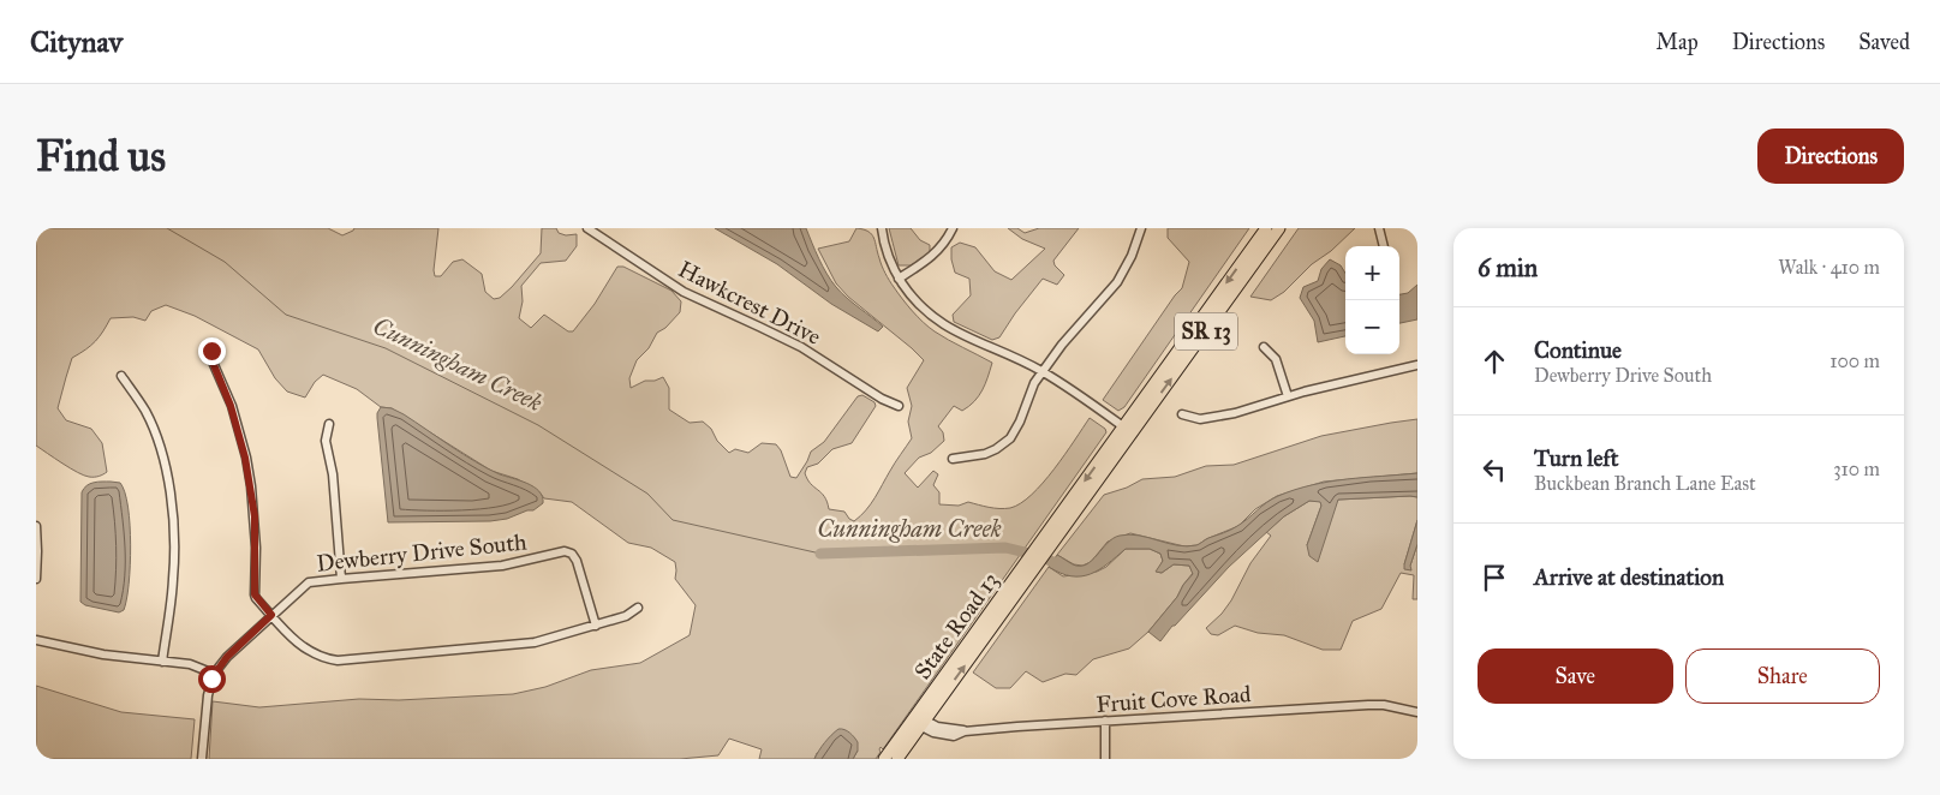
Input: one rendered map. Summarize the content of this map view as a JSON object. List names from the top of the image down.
{
  "streets": {
    "main road": ["SR 13", "State Road 13"],
    "street": ["Hawkcrest Drive", "Dewberry Drive South", "Fruit Cove Road"]
  },
  "crossings": [
    ["SR 13", "State Road 13"],
    ["State Road 13", "Fruit Cove Road"]
  ],
  "water": ["Cunningham Creek"],
  "page": {
    "header": "Citynav",
    "nav": ["Map", "Directions", "Saved"],
    "buttons": [
      "Directions",
      ["Save", "Share"]
    ],
    "title": "Find us",
    "heading": ["6 min", "Walk · 410 m"],
    "map_buttons": ["+", "−"],
    "list": [
      ["Continue", "Dewberry Drive South", "100 m"],
      ["Turn left", "Buckbean Branch Lane East", "310 m"],
      "Arrive at destination"
    ]
  }
}
